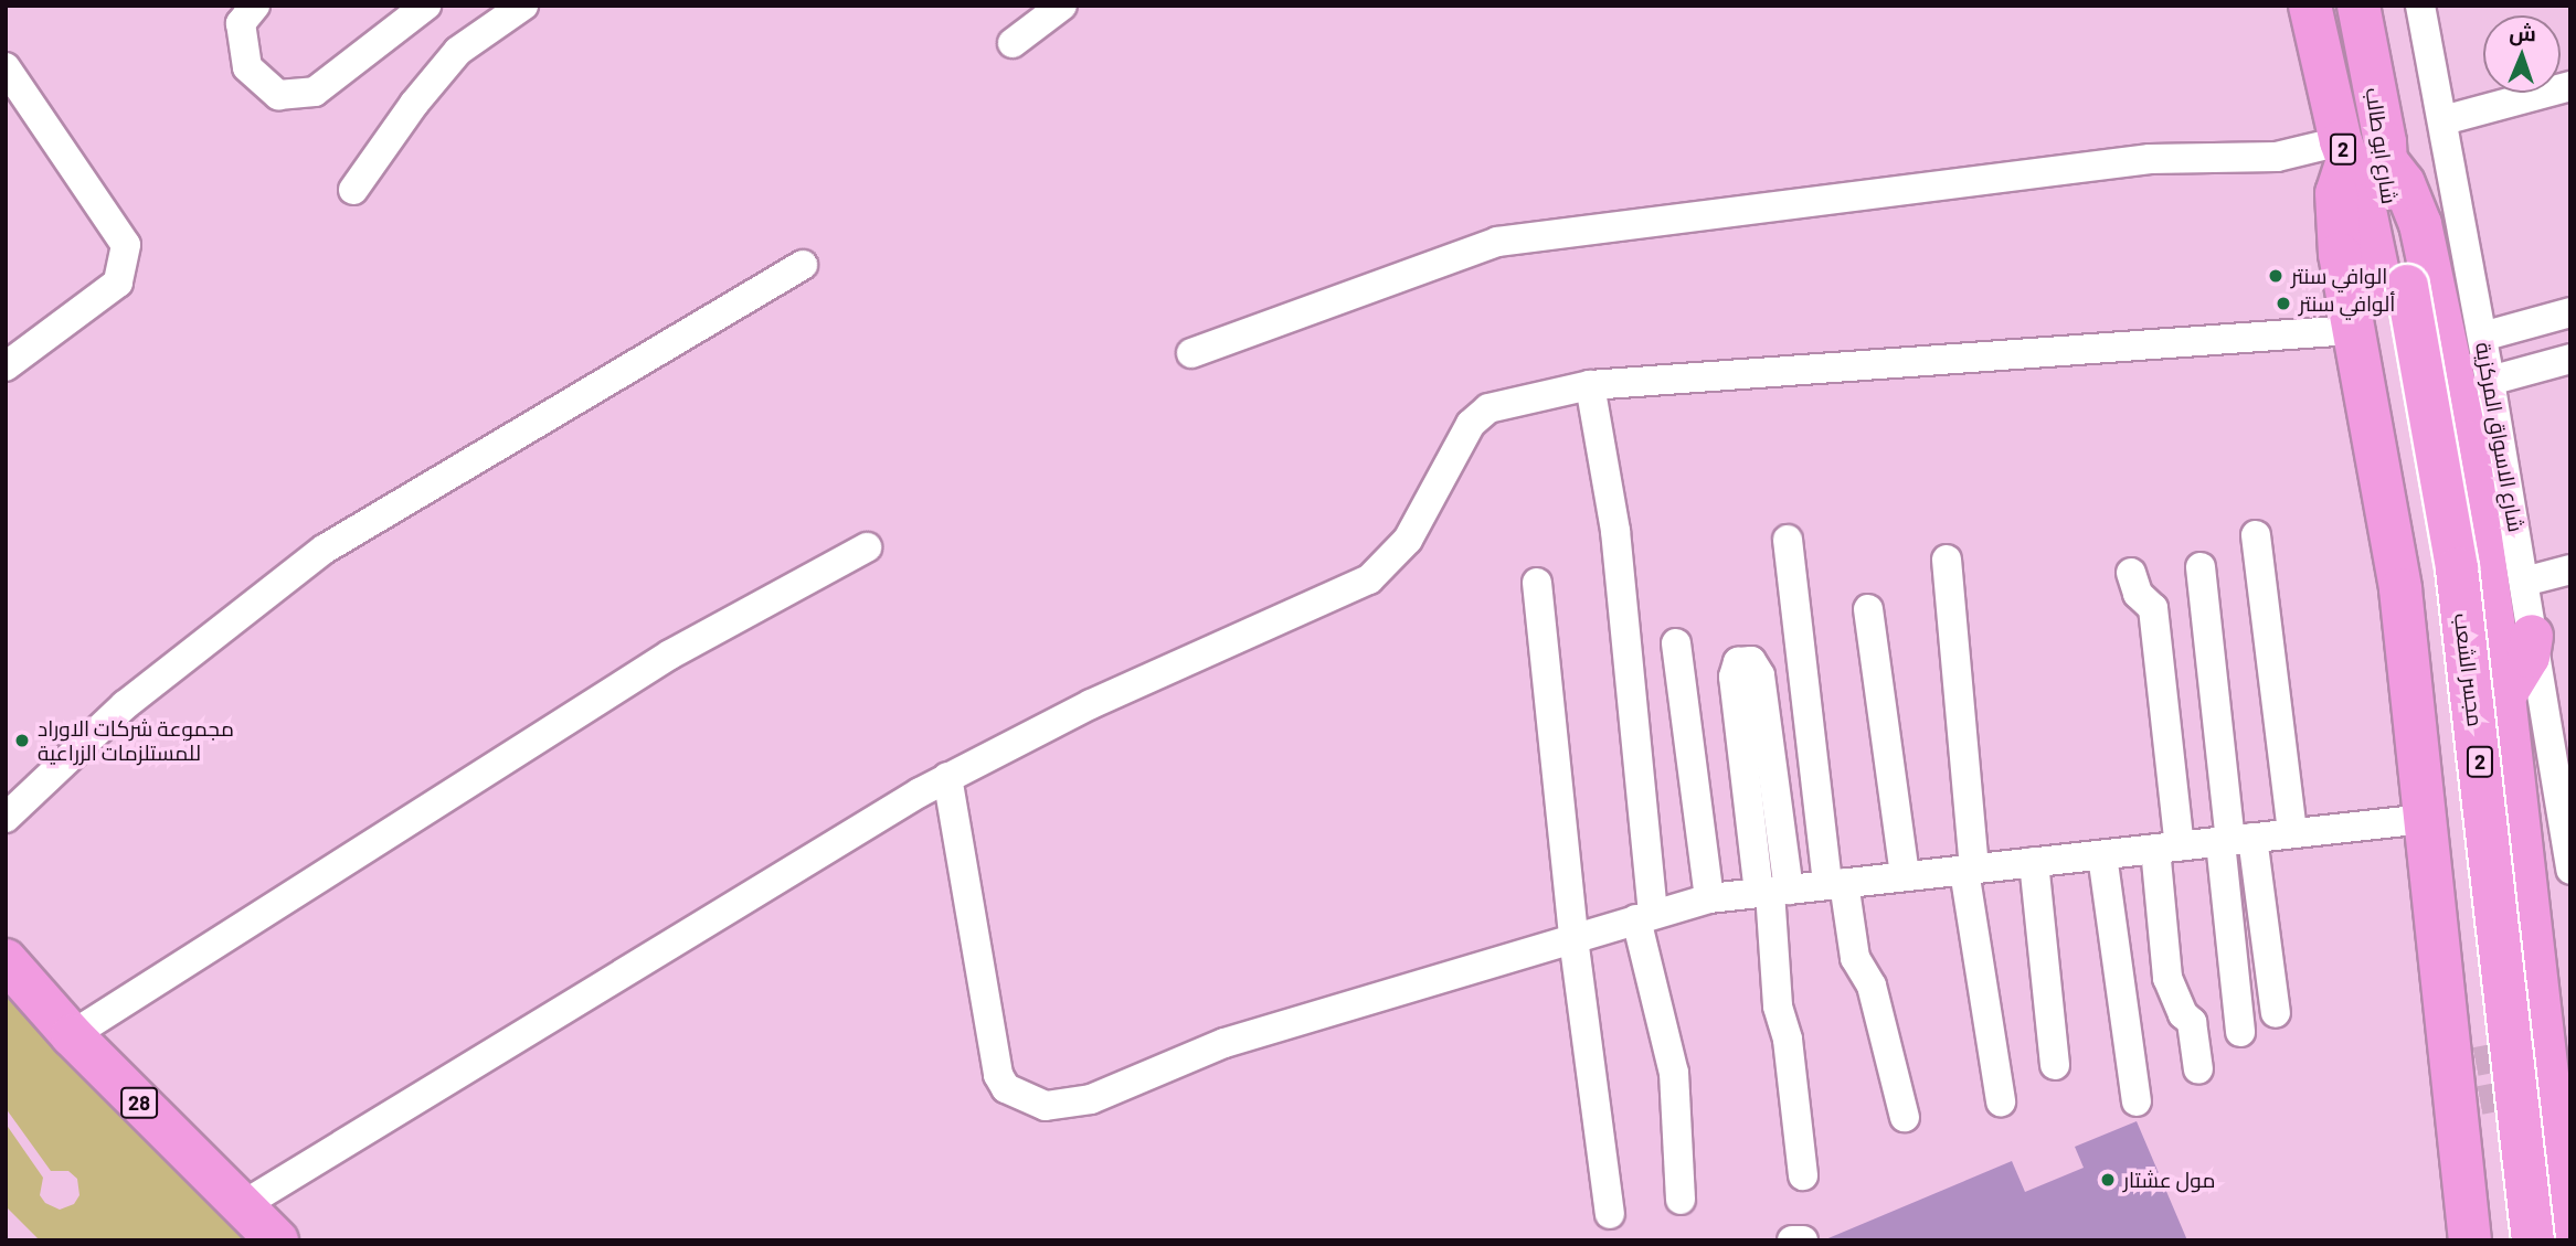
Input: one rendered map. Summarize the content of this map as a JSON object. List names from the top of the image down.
{
  "streets": {
    "highway": [
      "شارع ابو طالب",
      "2",
      "مجسر الشعب",
      "28"
    ],
    "street": ["شارع الاسواق المركزية"]
  },
  "crossings": [
    ["شارع ابو طالب", "مجسر الشعب"]
  ],
  "places": [
    "الوافي سنتر",
    "ألوافي سنتر",
    "مجموعة شركات الاوراد للمستلزمات الزراعية",
    "مول عشتار"
  ],
  "north": "top"
}
